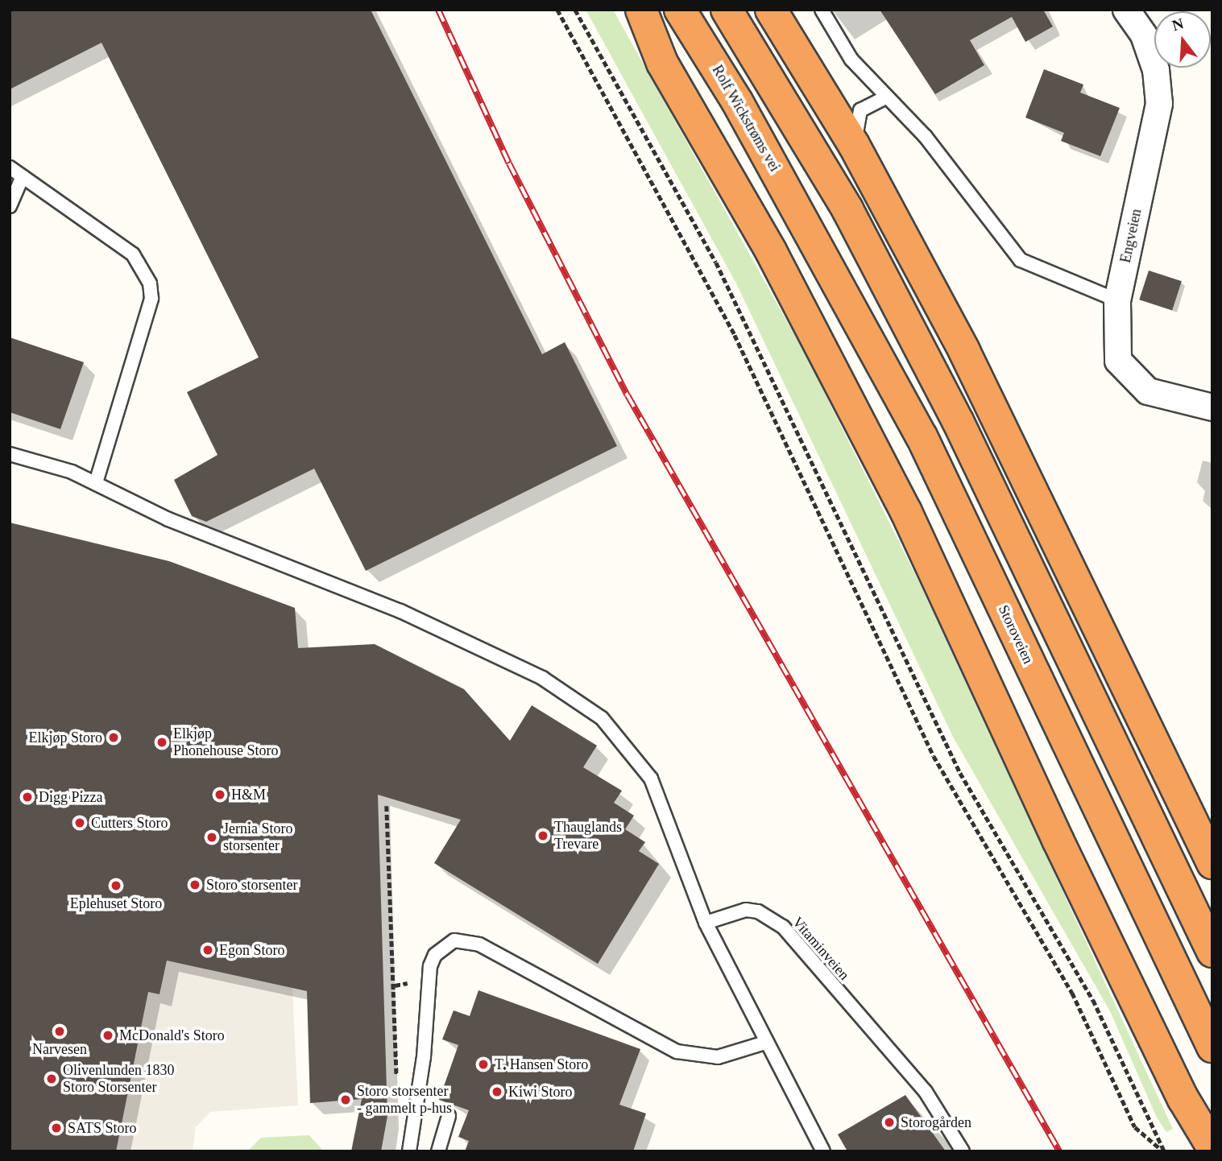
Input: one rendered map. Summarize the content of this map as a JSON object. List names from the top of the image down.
{
  "streets": {
    "highway": ["Rolf Wickstrøms vei", "Storoveien"],
    "street": ["Engveien"],
    "lane": ["Vitaminveien"]
  },
  "crossings": [
    ["Rolf Wickstrøms vei", "Storoveien"]
  ],
  "places": [
    "Elkjøp Storo",
    "Elkjøp Phonehouse Storo",
    "H&M",
    "Digg Pizza",
    "Cutters Storo",
    "Thauglands Trevare",
    "Jernia Storo storsenter",
    "Storo storsenter",
    "Eplehuset Storo",
    "Egon Storo",
    "Narvesen",
    "McDonald's Storo",
    "T. Hansen Storo",
    "Olivenlunden 1830 Storo Storsenter",
    "Kiwi Storo",
    "Storo storsenter - gammelt p-hus",
    "Storogården",
    "SATS Storo"
  ],
  "north": "top"
}
